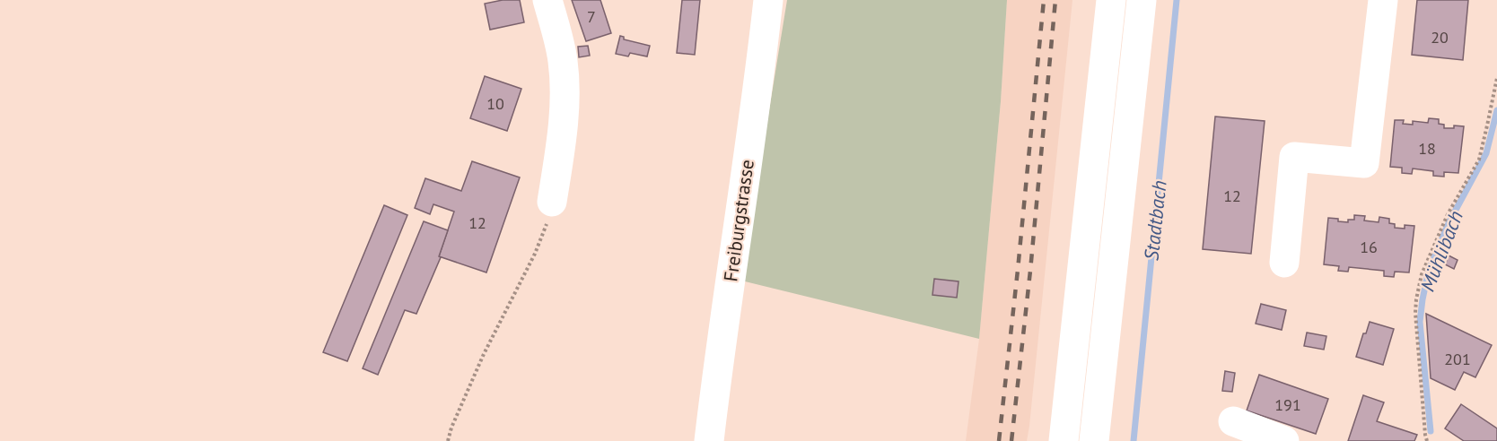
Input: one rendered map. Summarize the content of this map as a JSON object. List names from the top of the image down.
{
  "streets": {
    "main road": ["Freiburgstrasse"]
  },
  "water": ["Stadtbach", "Mühlibach"],
  "house_numbers": [
    "7",
    "20",
    "10",
    "18",
    "12",
    "12",
    "16",
    "201",
    "191"
  ]
}
